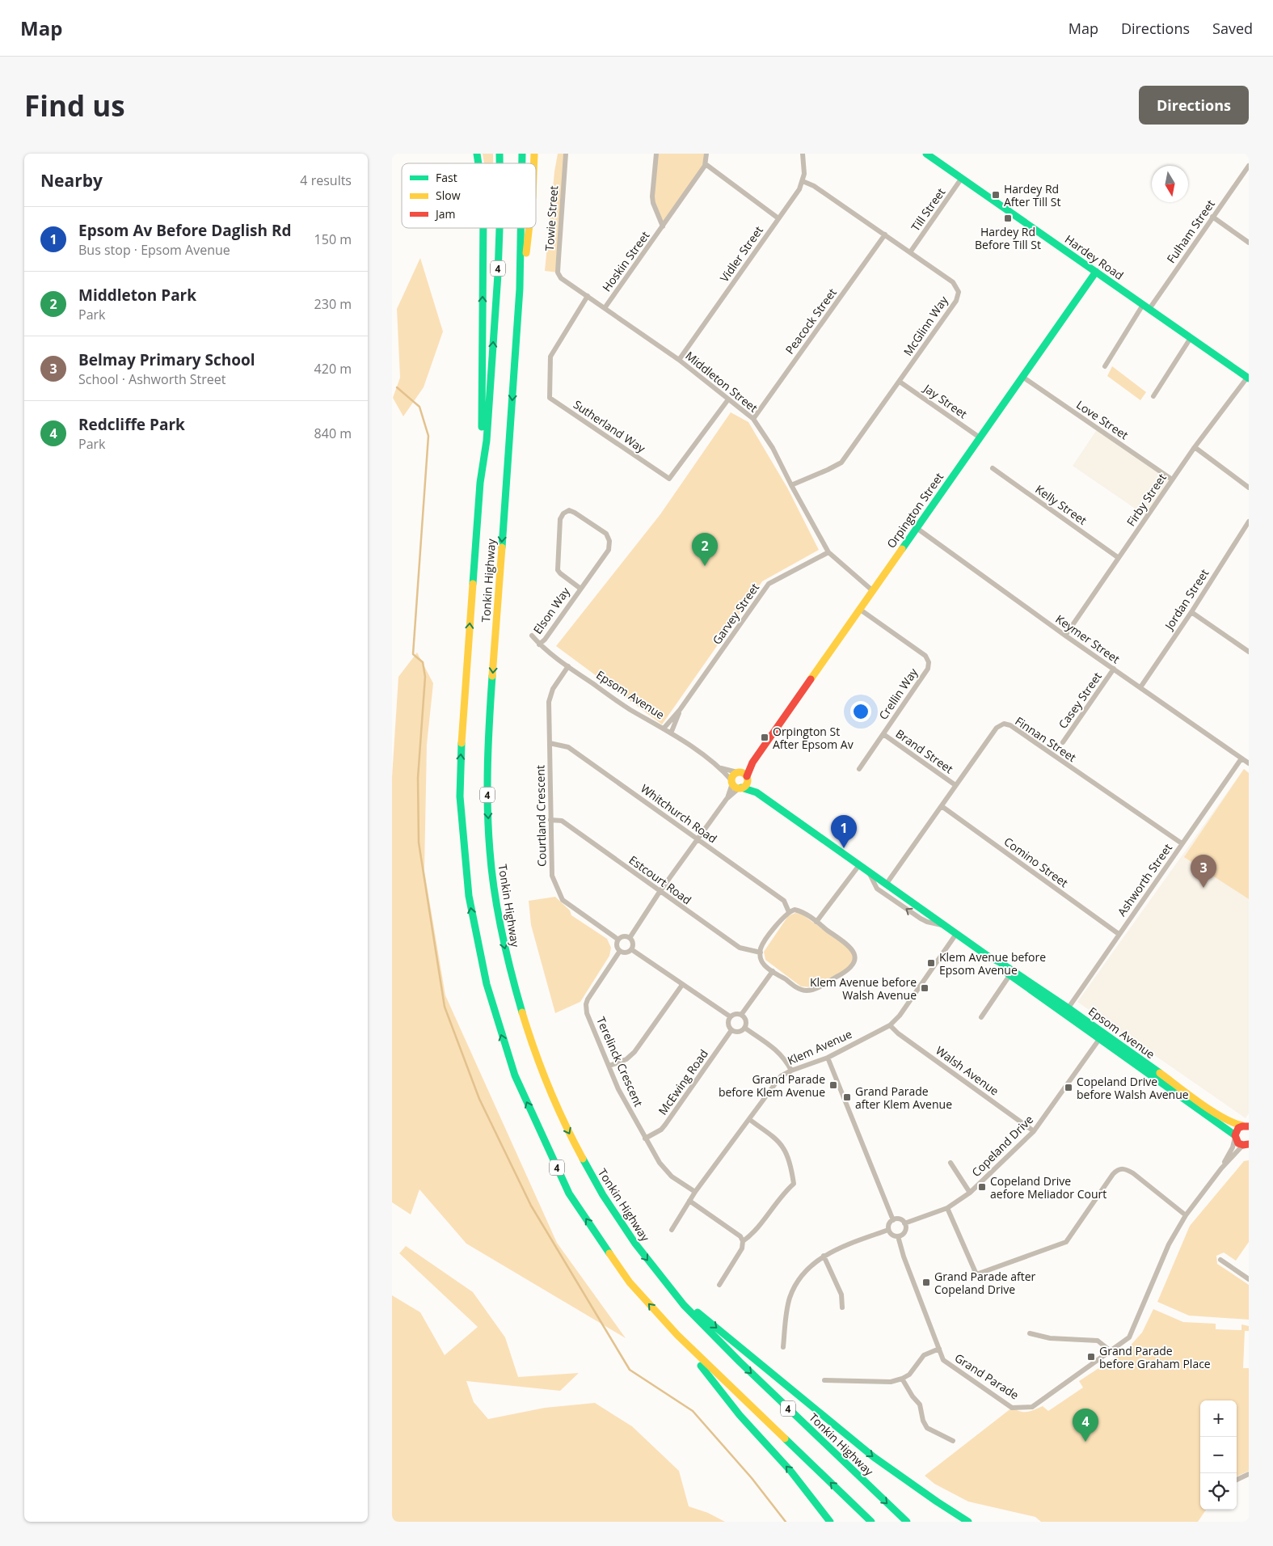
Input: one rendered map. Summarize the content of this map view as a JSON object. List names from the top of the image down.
{
  "streets": {
    "main road": [
      "Hardey Road",
      "4",
      "Orpington Street",
      "Tonkin Highway",
      "Epsom Avenue"
    ],
    "street": [
      "Till Street",
      "Towie Street",
      "Fulham Street",
      "Vidler Street",
      "Hoskin Street",
      "Peacock Street",
      "McGlinn Way",
      "Middleton Street",
      "Jay Street",
      "Love Street",
      "Sutherland Way",
      "Firby Street",
      "Kelly Street",
      "Jordan Street",
      "Elson Way",
      "Garvey Street",
      "Keymer Street",
      "Crellin Way",
      "Casey Street",
      "Finnan Street",
      "Brand Street",
      "Whitchurch Road",
      "Courtland Crescent",
      "Comino Street",
      "Estcourt Road",
      "Ashworth Street",
      "Klem Avenue",
      "Terelinck Crescent",
      "Walsh Avenue",
      "McEwing Road",
      "Copeland Drive",
      "Grand Parade"
    ]
  },
  "crossings": [
    ["Till Street", "Hardey Road"],
    ["Till Street", "McGlinn Way"],
    ["Towie Street", "Middleton Street"],
    ["Fulham Street", "Hardey Road"],
    ["Vidler Street", "McGlinn Way"],
    ["Vidler Street", "Middleton Street"],
    ["Hardey Road", "Firby Street"],
    ["Hardey Road", "Orpington Street"],
    ["Hoskin Street", "Middleton Street"],
    ["Peacock Street", "McGlinn Way"],
    ["Peacock Street", "Middleton Street"],
    ["McGlinn Way", "Middleton Street"],
    ["McGlinn Way", "Jay Street"],
    ["Middleton Street", "Sutherland Way"],
    ["Middleton Street", "Orpington Street"],
    ["Middleton Street", "Garvey Street"],
    ["Jay Street", "Orpington Street"],
    ["Love Street", "Firby Street"],
    ["Love Street", "Orpington Street"],
    ["Firby Street", "Kelly Street"],
    ["Firby Street", "Keymer Street"],
    ["Orpington Street", "Keymer Street"],
    ["Orpington Street", "Crellin Way"],
    ["Orpington Street", "Epsom Avenue"],
    ["Jordan Street", "Keymer Street"],
    ["Elson Way", "Epsom Avenue"],
    ["Garvey Street", "Epsom Avenue"],
    ["Keymer Street", "Casey Street"],
    ["Keymer Street", "Ashworth Street"],
    ["Crellin Way", "Brand Street"],
    ["Epsom Avenue", "Finnan Street"],
    ["Epsom Avenue", "Courtland Crescent"],
    ["Epsom Avenue", "Ashworth Street"],
    ["Epsom Avenue", "Klem Avenue"],
    ["Epsom Avenue", "Copeland Drive"],
    ["Epsom Avenue", "Grand Parade"],
    ["Finnan Street", "Brand Street"],
    ["Finnan Street", "Comino Street"],
    ["Finnan Street", "Ashworth Street"],
    ["Whitchurch Road", "Courtland Crescent"],
    ["Whitchurch Road", "Estcourt Road"],
    ["Courtland Crescent", "Estcourt Road"],
    ["Courtland Crescent", "Terelinck Crescent"],
    ["Comino Street", "Ashworth Street"],
    ["Klem Avenue", "Terelinck Crescent"],
    ["Klem Avenue", "Walsh Avenue"],
    ["Terelinck Crescent", "McEwing Road"],
    ["Walsh Avenue", "Copeland Drive"],
    ["Copeland Drive", "Grand Parade"]
  ],
  "places": {
    "transit": [
      "Hardey Rd After Till St",
      "Hardey Rd Before Till St",
      "Orpington St After Epsom Av",
      "Klem Avenue before Epsom Avenue",
      "Klem Avenue before Walsh Avenue",
      "Grand Parade before Klem Avenue",
      "Copeland Drive before Walsh Avenue",
      "Grand Parade after Klem Avenue",
      "Copeland Drive aefore Meliador Court",
      "Grand Parade after Copeland Drive",
      "Grand Parade before Graham Place"
    ]
  },
  "legend": ["Fast", "Slow", "Jam"],
  "north": "bottom",
  "page": {
    "header": "Map",
    "nav": ["Map", "Directions", "Saved"],
    "buttons": "Directions",
    "title": "Find us",
    "heading": ["Nearby", "4 results"],
    "list": [
      {
        "mark": "1",
        "name": "Epsom Av Before Daglish Rd",
        "note": "Bus stop · Epsom Avenue",
        "value": "150 m"
      },
      {
        "mark": "2",
        "name": "Middleton Park",
        "note": "Park",
        "value": "230 m"
      },
      {
        "mark": "3",
        "name": "Belmay Primary School",
        "note": "School · Ashworth Street",
        "value": "420 m"
      },
      {
        "mark": "4",
        "name": "Redcliffe Park",
        "note": "Park",
        "value": "840 m"
      }
    ],
    "pins": [
      "2",
      "1",
      "3",
      "4"
    ],
    "map_buttons": ["+", "−"]
  }
}
